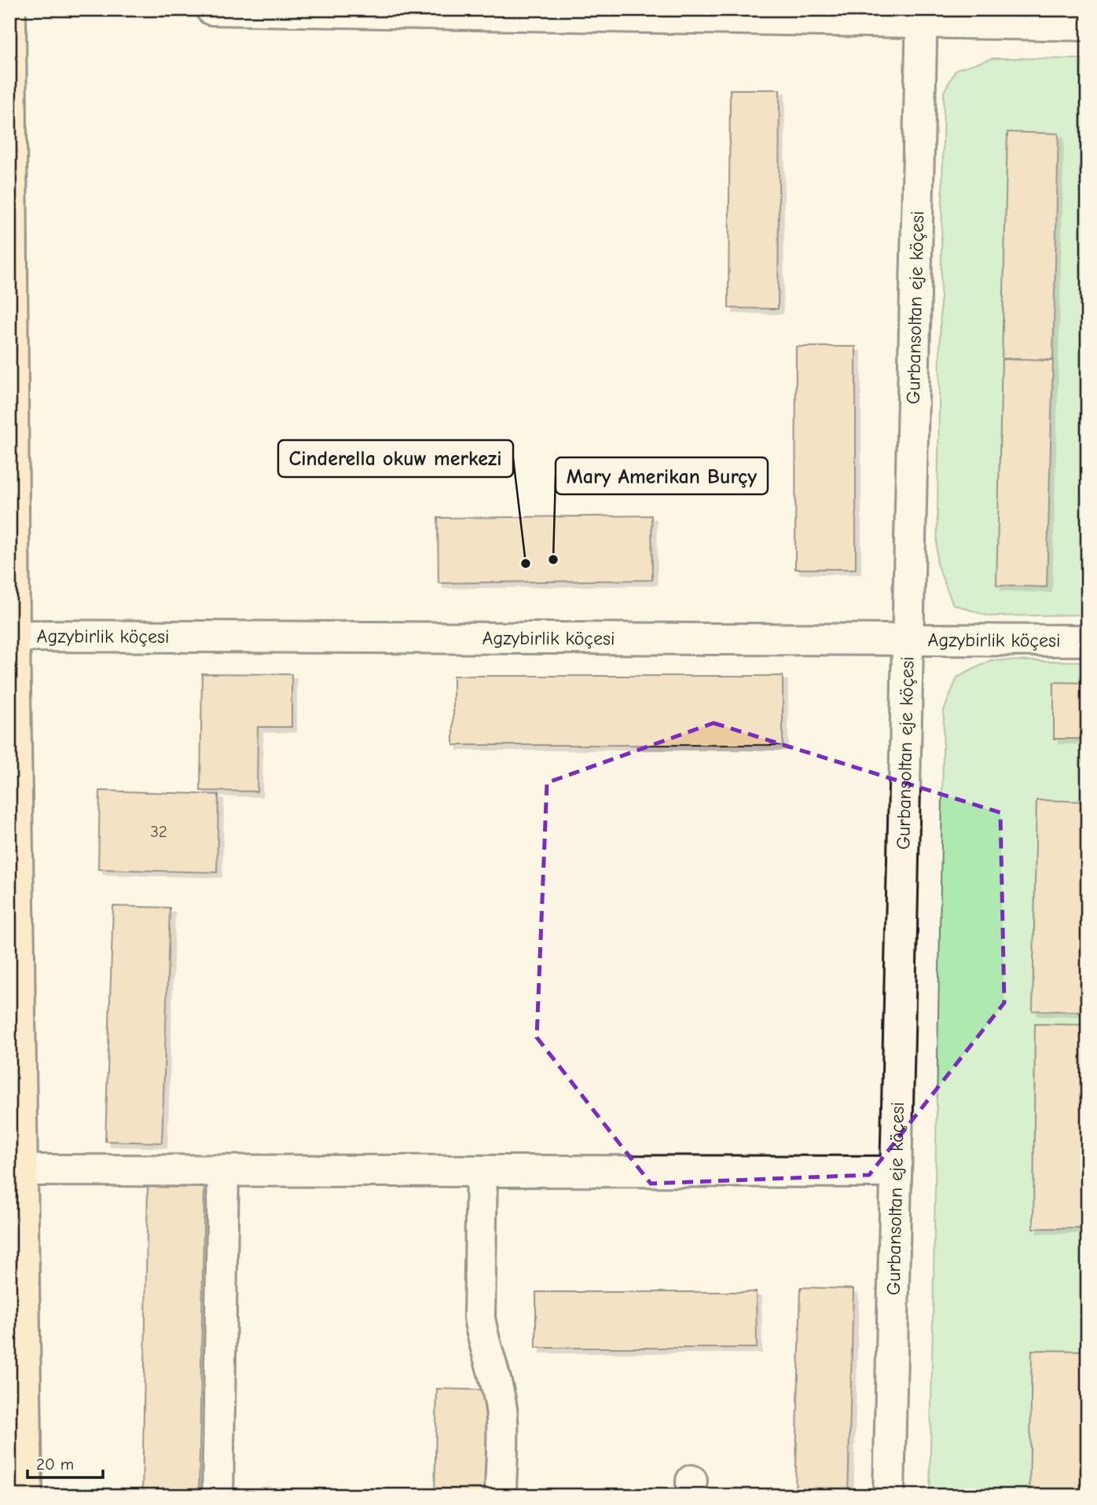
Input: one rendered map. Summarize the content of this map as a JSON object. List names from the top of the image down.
{
  "streets": {
    "street": ["Gurbansoltan eje köçesi", "Agzybirlik köçesi"]
  },
  "crossings": [
    ["Gurbansoltan eje köçesi", "Agzybirlik köçesi"]
  ],
  "places": ["Mary Amerikan Burçy", "Cinderella okuw merkezi"],
  "house_numbers": ["32"],
  "scale_bar": "20 m"
}
